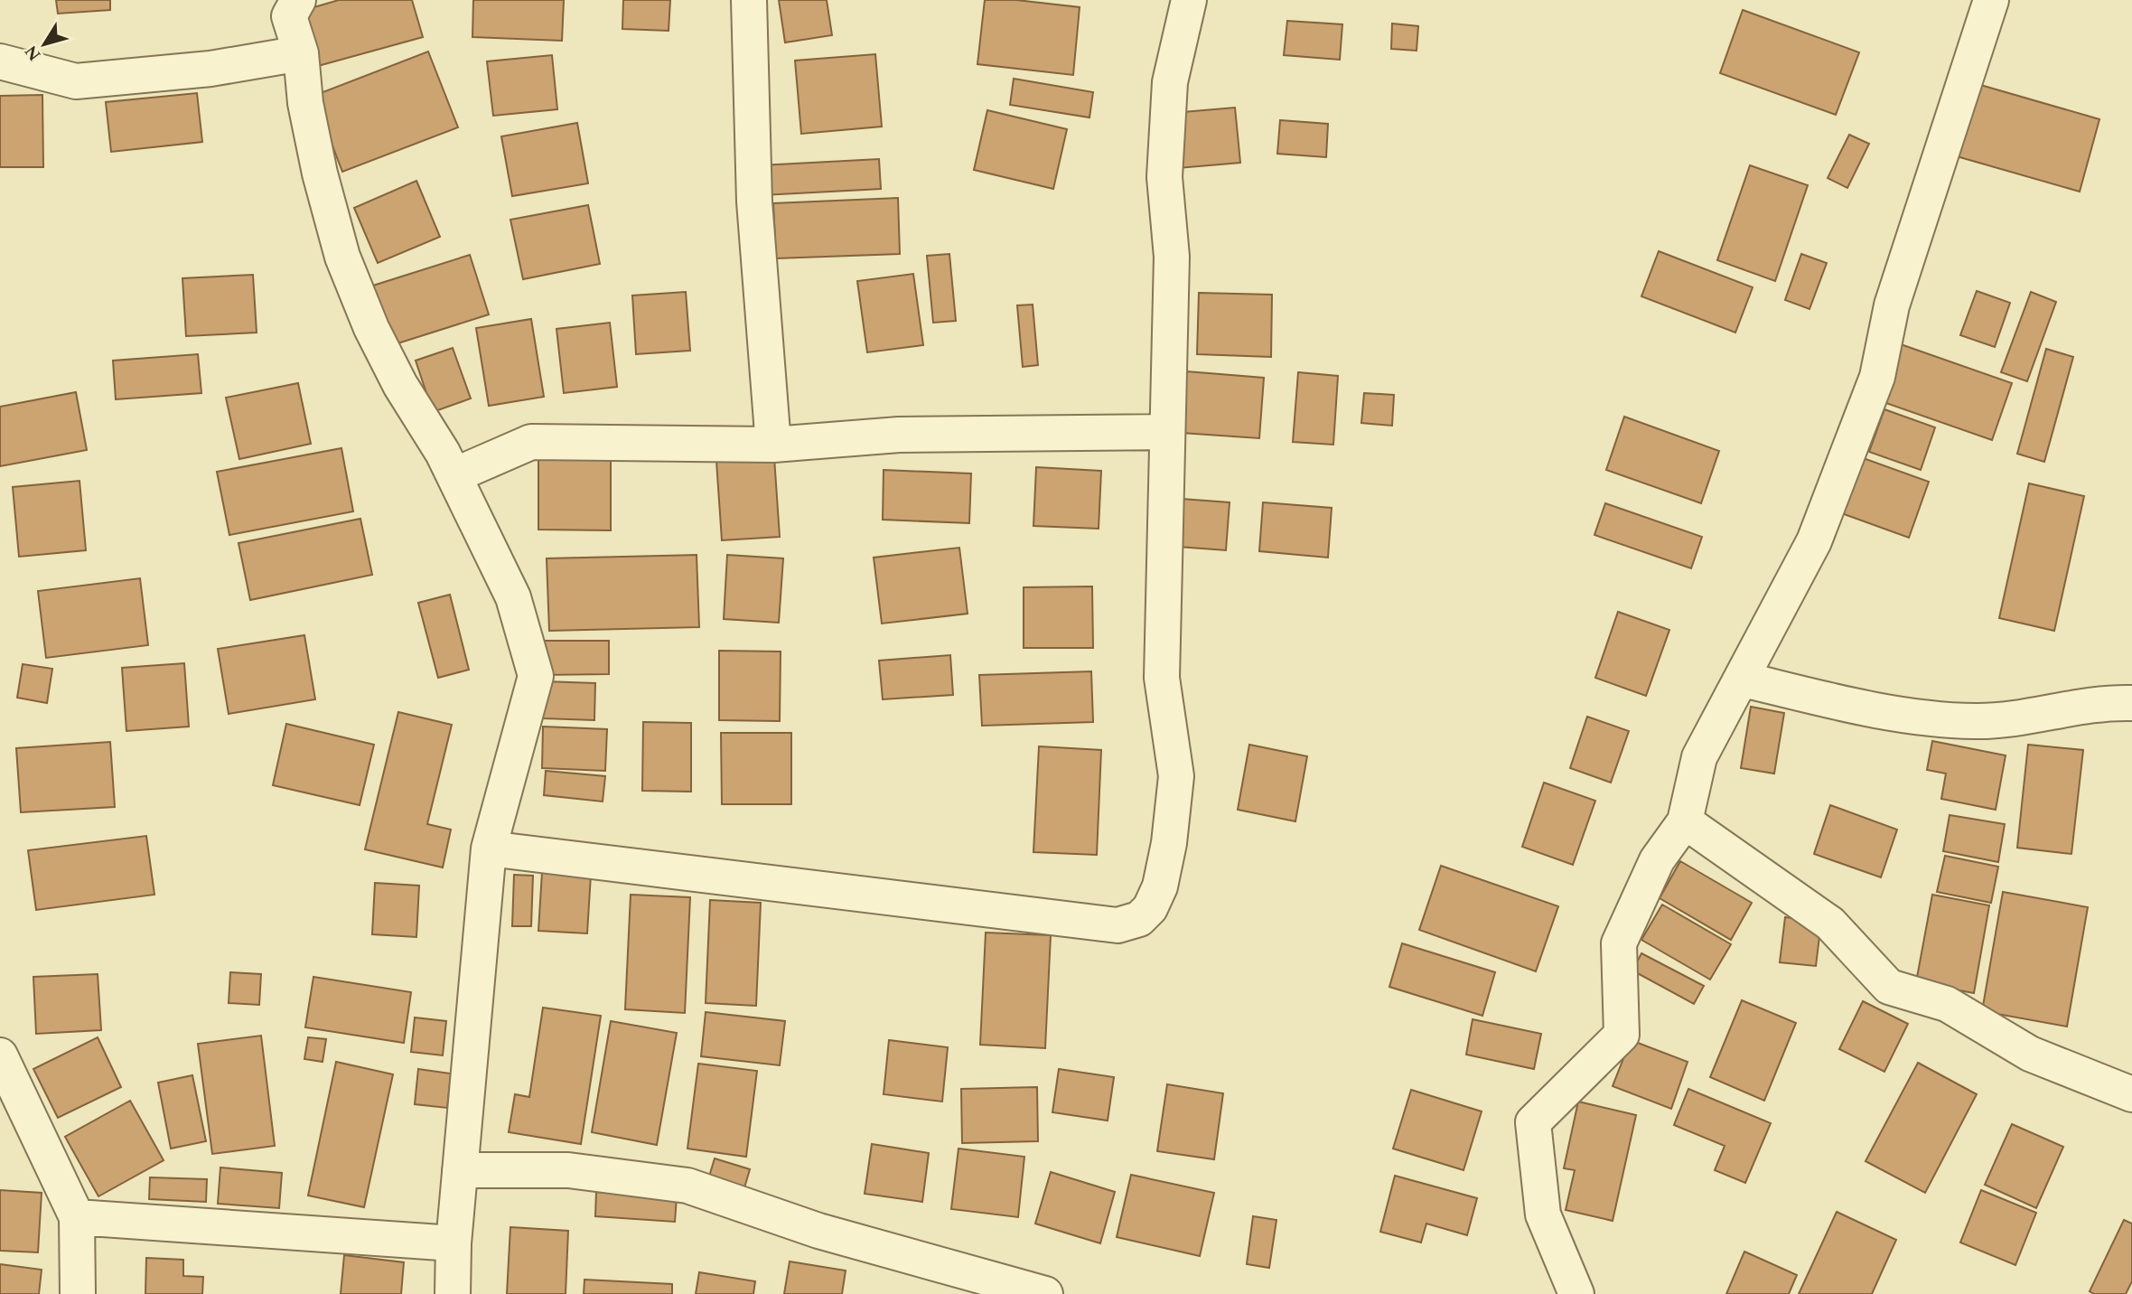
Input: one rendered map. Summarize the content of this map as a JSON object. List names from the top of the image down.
{
  "north": "bottom left"
}
